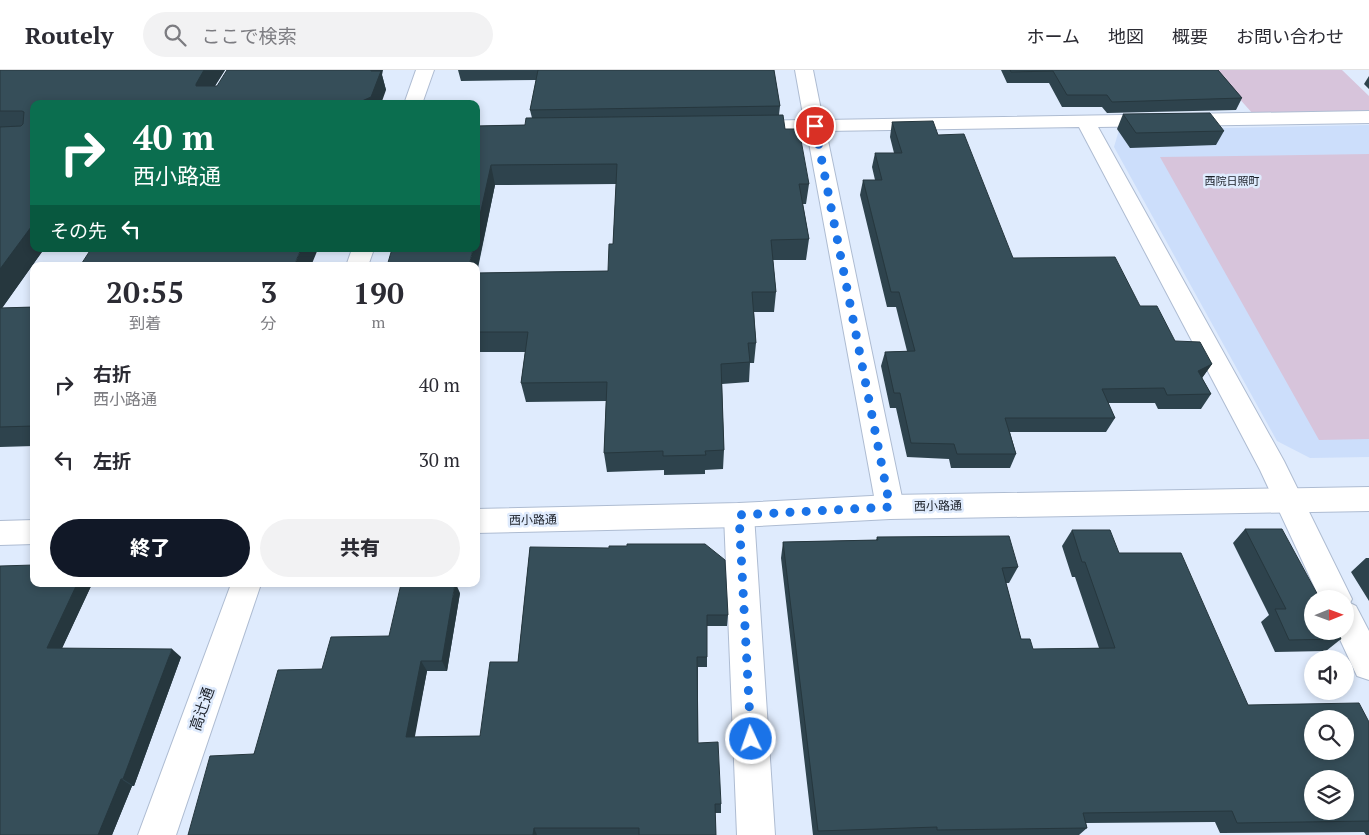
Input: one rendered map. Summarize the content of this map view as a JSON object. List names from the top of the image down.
{
  "streets": {
    "street": ["西小路通", "高辻通"]
  },
  "districts": ["西院日照町"],
  "north": "right",
  "page": {
    "header": "Routely",
    "search": "ここで検索",
    "nav": [
      "ホーム",
      "地図",
      "概要",
      "お問い合わせ"
    ],
    "turn": ["40 m", "西小路通"],
    "then": "その先",
    "eta": [
      "20:55",
      "到着",
      "3",
      "分",
      "190",
      "m"
    ],
    "list": [
      {
        "name": "右折",
        "note": "西小路通",
        "value": "40 m"
      },
      {
        "name": "左折",
        "value": "30 m"
      }
    ],
    "buttons": ["終了", "共有"]
  }
}
